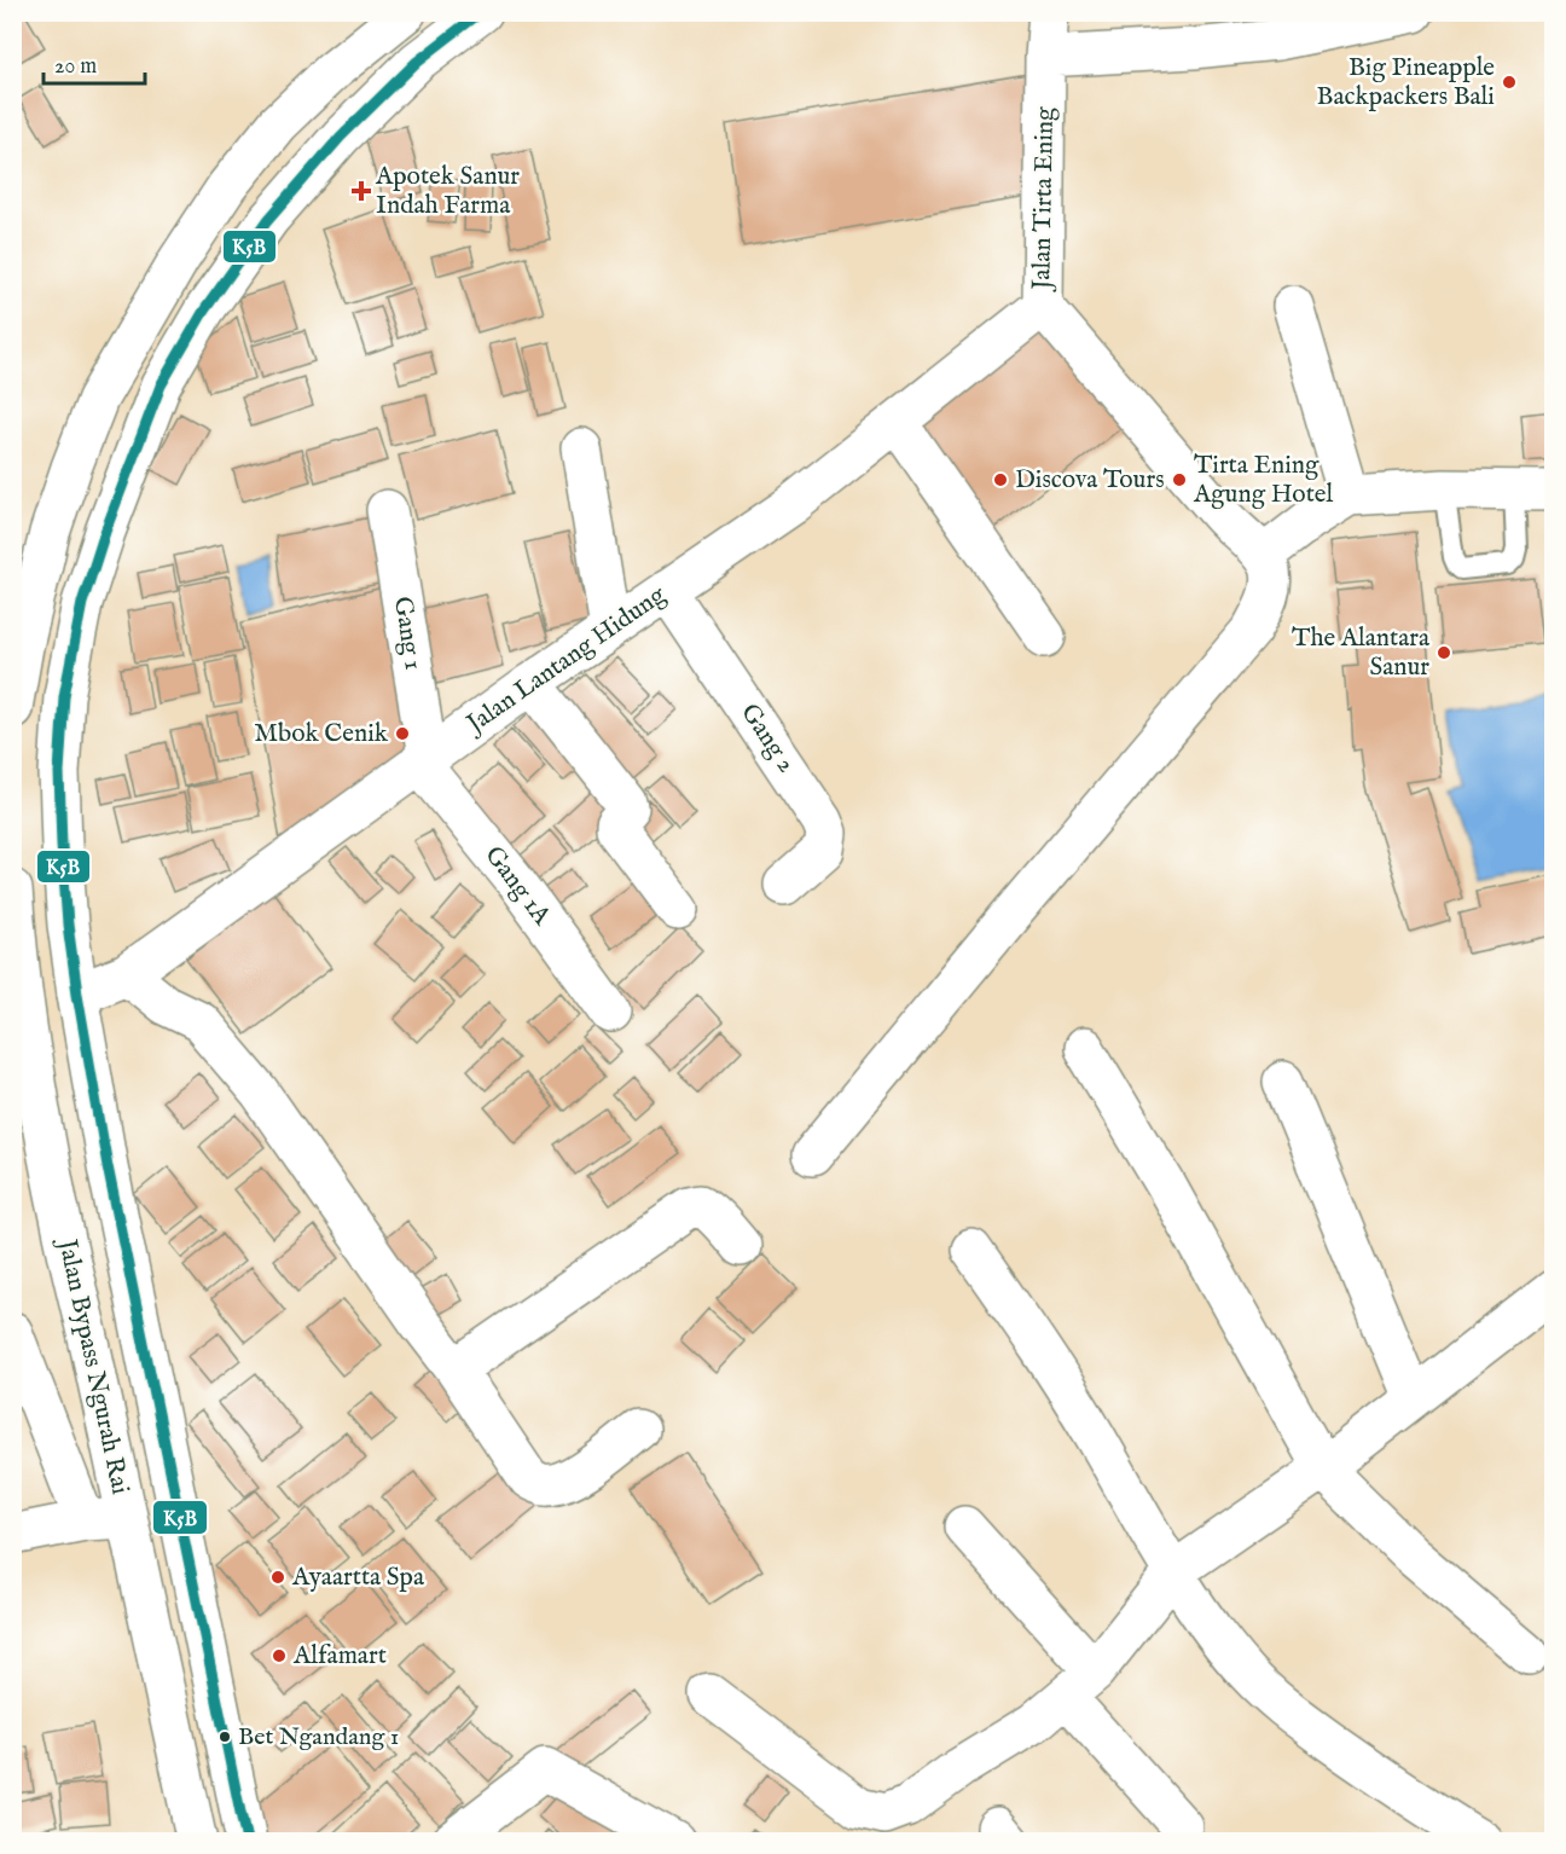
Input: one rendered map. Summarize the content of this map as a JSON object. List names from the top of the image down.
{
  "streets": {
    "main road": [
      "Jalan Tirta Ening",
      "Gang 1",
      "Jalan Lantang Hidung",
      "Gang 2",
      "Gang 1A",
      "Jalan Bypass Ngurah Rai"
    ]
  },
  "crossings": [
    ["Jalan Tirta Ening", "Jalan Lantang Hidung"],
    ["Gang 1", "Jalan Lantang Hidung"],
    ["Gang 1", "Gang 1A"],
    ["Jalan Lantang Hidung", "Gang 2"],
    ["Jalan Lantang Hidung", "Gang 1A"],
    ["Jalan Lantang Hidung", "Jalan Bypass Ngurah Rai"]
  ],
  "places": {
    "other": [
      "Big Pineapple Backpackers Bali",
      "Discova Tours",
      "Tirta Ening Agung Hotel",
      "The Alantara Sanur",
      "Mbok Cenik",
      "Ayaartta Spa",
      "Alfamart",
      "Bet Ngandang 1"
    ],
    "health": ["Apotek Sanur Indah Farma"]
  },
  "lines": ["transit line K5B"],
  "scale_bar": "20 m"
}
